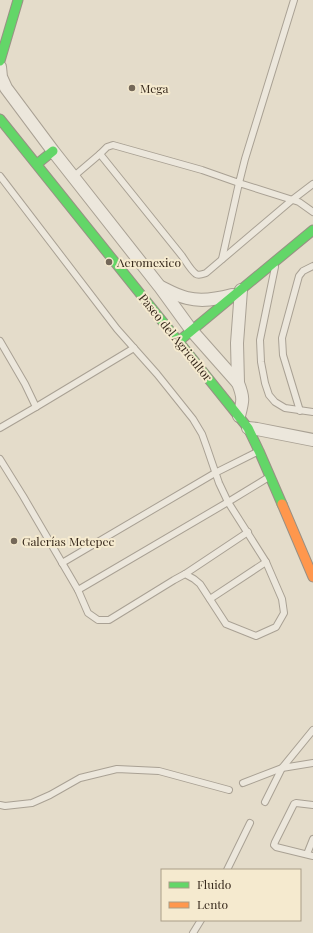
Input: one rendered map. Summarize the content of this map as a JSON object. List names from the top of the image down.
{
  "streets": {
    "street": ["Paseo del Agricultor"]
  },
  "places": ["Mega", "Aeromexico", "Galerías Metepec"],
  "legend": ["Fluido", "Lento"]
}
